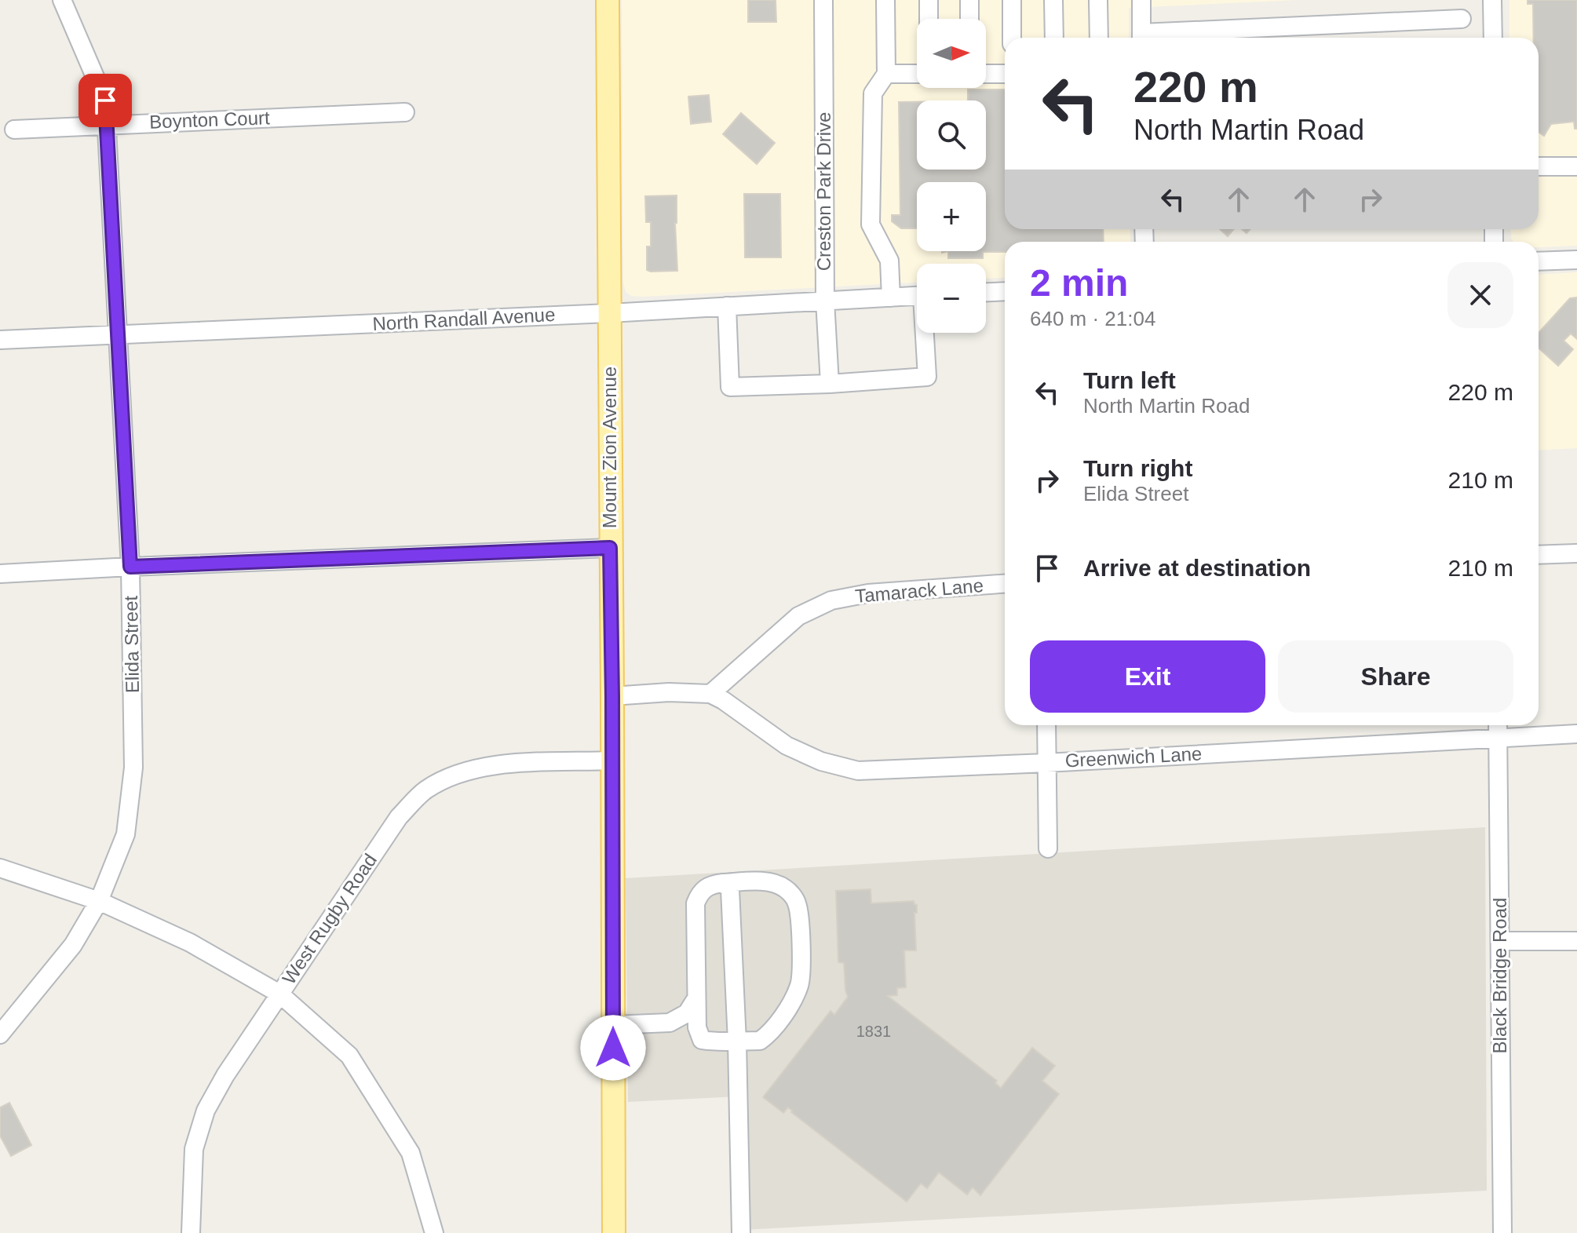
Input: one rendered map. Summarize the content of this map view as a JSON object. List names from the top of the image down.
{
  "streets": {
    "main road": ["Mount Zion Avenue"],
    "street": [
      "Boynton Court",
      "Creston Park Drive",
      "North Randall Avenue",
      "Tamarack Lane",
      "Elida Street",
      "Greenwich Lane",
      "West Rugby Road",
      "Black Bridge Road"
    ]
  },
  "crossings": [
    ["Boynton Court", "Elida Street"],
    ["Creston Park Drive", "North Randall Avenue"],
    ["North Randall Avenue", "Mount Zion Avenue"],
    ["North Randall Avenue", "Elida Street"],
    ["Mount Zion Avenue", "West Rugby Road"],
    ["Tamarack Lane", "Greenwich Lane"],
    ["Greenwich Lane", "Black Bridge Road"]
  ],
  "house_numbers": ["1831"],
  "north": "right",
  "page": {
    "map_buttons": ["+", "−"],
    "turn": ["220 m", "North Martin Road"],
    "heading": ["2 min", "640 m · 21:04"],
    "list": [
      {
        "name": "Turn left",
        "note": "North Martin Road",
        "value": "220 m"
      },
      {
        "name": "Turn right",
        "note": "Elida Street",
        "value": "210 m"
      },
      {
        "name": "Arrive at destination",
        "value": "210 m"
      }
    ],
    "buttons": ["Exit", "Share"]
  }
}
